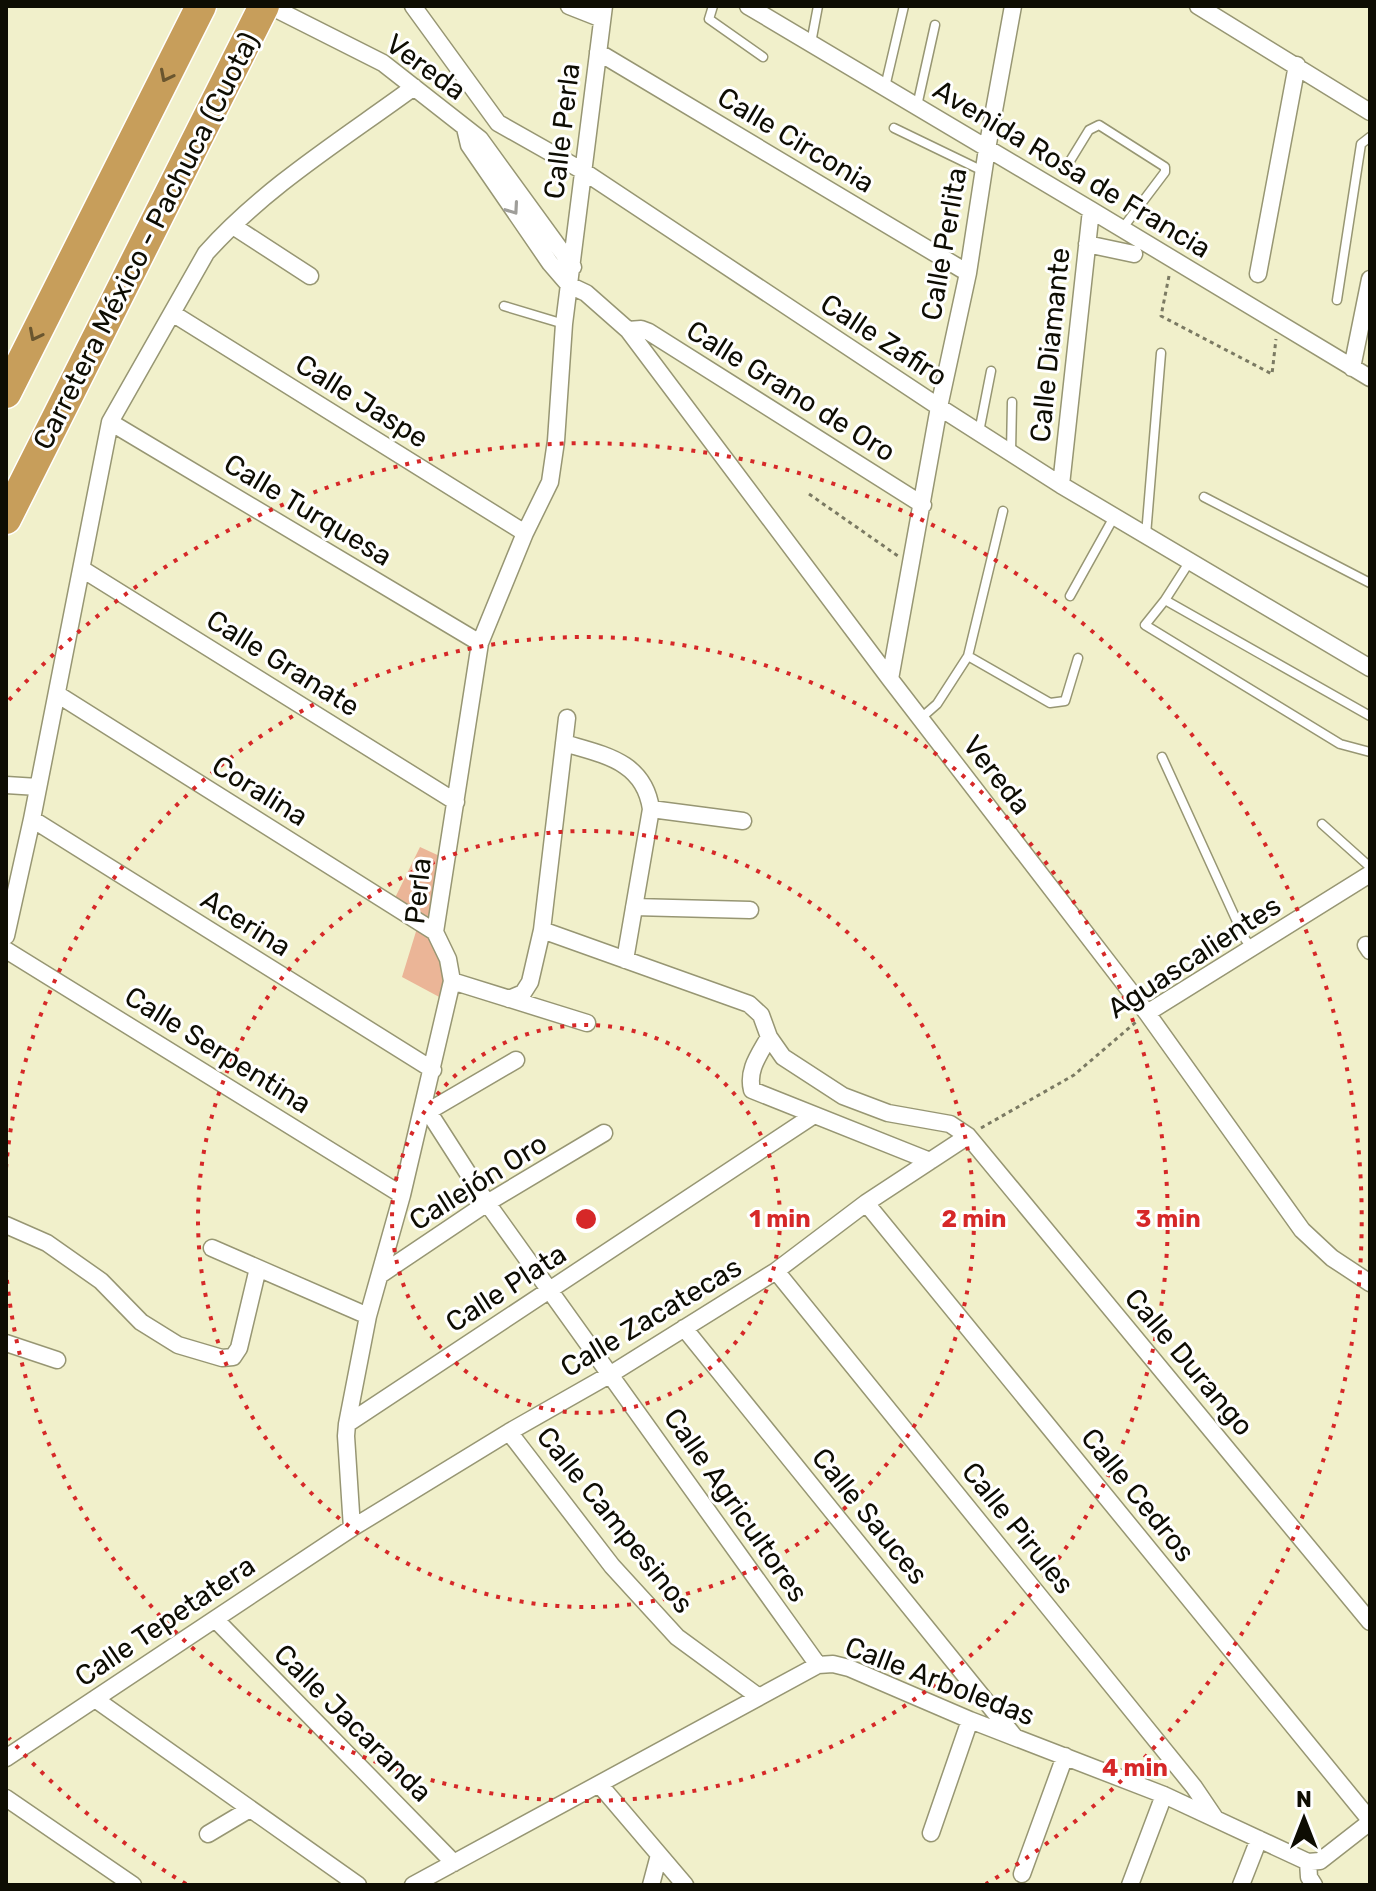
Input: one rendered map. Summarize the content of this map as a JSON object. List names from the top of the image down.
{
  "streets": {
    "highway": ["Carretera México - Pachuca (Cuota)"],
    "street": [
      "Vereda",
      "Calle Perla",
      "Calle Circonia",
      "Avenida Rosa de Francia",
      "Calle Perlita",
      "Calle Zafiro",
      "Calle Diamante",
      "Calle Grano de Oro",
      "Calle Jaspe",
      "Calle Turquesa",
      "Calle Granate",
      "Coralina",
      "Perla",
      "Acerina",
      "Aguascalientes",
      "Calle Serpentina",
      "Callejón Oro",
      "Calle Plata",
      "Calle Zacatecas",
      "Calle Durango",
      "Calle Cedros",
      "Calle Agricultores",
      "Calle Sauces",
      "Calle Campesinos",
      "Calle Pirules",
      "Calle Tepetatera",
      "Calle Arboledas",
      "Calle Jacaranda"
    ]
  },
  "crossings": [
    ["Vereda", "Calle Perla"],
    ["Vereda", "Carretera México - Pachuca (Cuota)"],
    ["Vereda", "Calle Perlita"],
    ["Vereda", "Calle Grano de Oro"],
    ["Vereda", "Perla"],
    ["Vereda", "Aguascalientes"],
    ["Calle Perla", "Calle Circonia"],
    ["Calle Perla", "Calle Zafiro"],
    ["Calle Perla", "Perla"],
    ["Calle Circonia", "Calle Perlita"],
    ["Avenida Rosa de Francia", "Calle Perlita"],
    ["Avenida Rosa de Francia", "Calle Diamante"],
    ["Calle Perlita", "Calle Zafiro"],
    ["Calle Perlita", "Calle Grano de Oro"],
    ["Calle Zafiro", "Calle Diamante"],
    ["Calle Jaspe", "Perla"],
    ["Calle Turquesa", "Perla"],
    ["Calle Granate", "Perla"],
    ["Coralina", "Perla"],
    ["Perla", "Acerina"],
    ["Perla", "Calle Serpentina"],
    ["Perla", "Callejón Oro"],
    ["Perla", "Calle Plata"],
    ["Perla", "Calle Zacatecas"],
    ["Perla", "Calle Tepetatera"],
    ["Aguascalientes", "Calle Zacatecas"],
    ["Aguascalientes", "Calle Durango"],
    ["Calle Zacatecas", "Calle Durango"],
    ["Calle Zacatecas", "Calle Cedros"],
    ["Calle Zacatecas", "Calle Agricultores"],
    ["Calle Zacatecas", "Calle Sauces"],
    ["Calle Zacatecas", "Calle Campesinos"],
    ["Calle Zacatecas", "Calle Pirules"],
    ["Calle Zacatecas", "Calle Tepetatera"],
    ["Calle Agricultores", "Calle Arboledas"],
    ["Calle Sauces", "Calle Arboledas"],
    ["Calle Campesinos", "Calle Arboledas"],
    ["Calle Pirules", "Calle Arboledas"],
    ["Calle Tepetatera", "Calle Jacaranda"],
    ["Calle Arboledas", "Calle Jacaranda"]
  ],
  "north": "top",
  "rings": [
    "1 min",
    "2 min",
    "3 min",
    "4 min"
  ]
}
